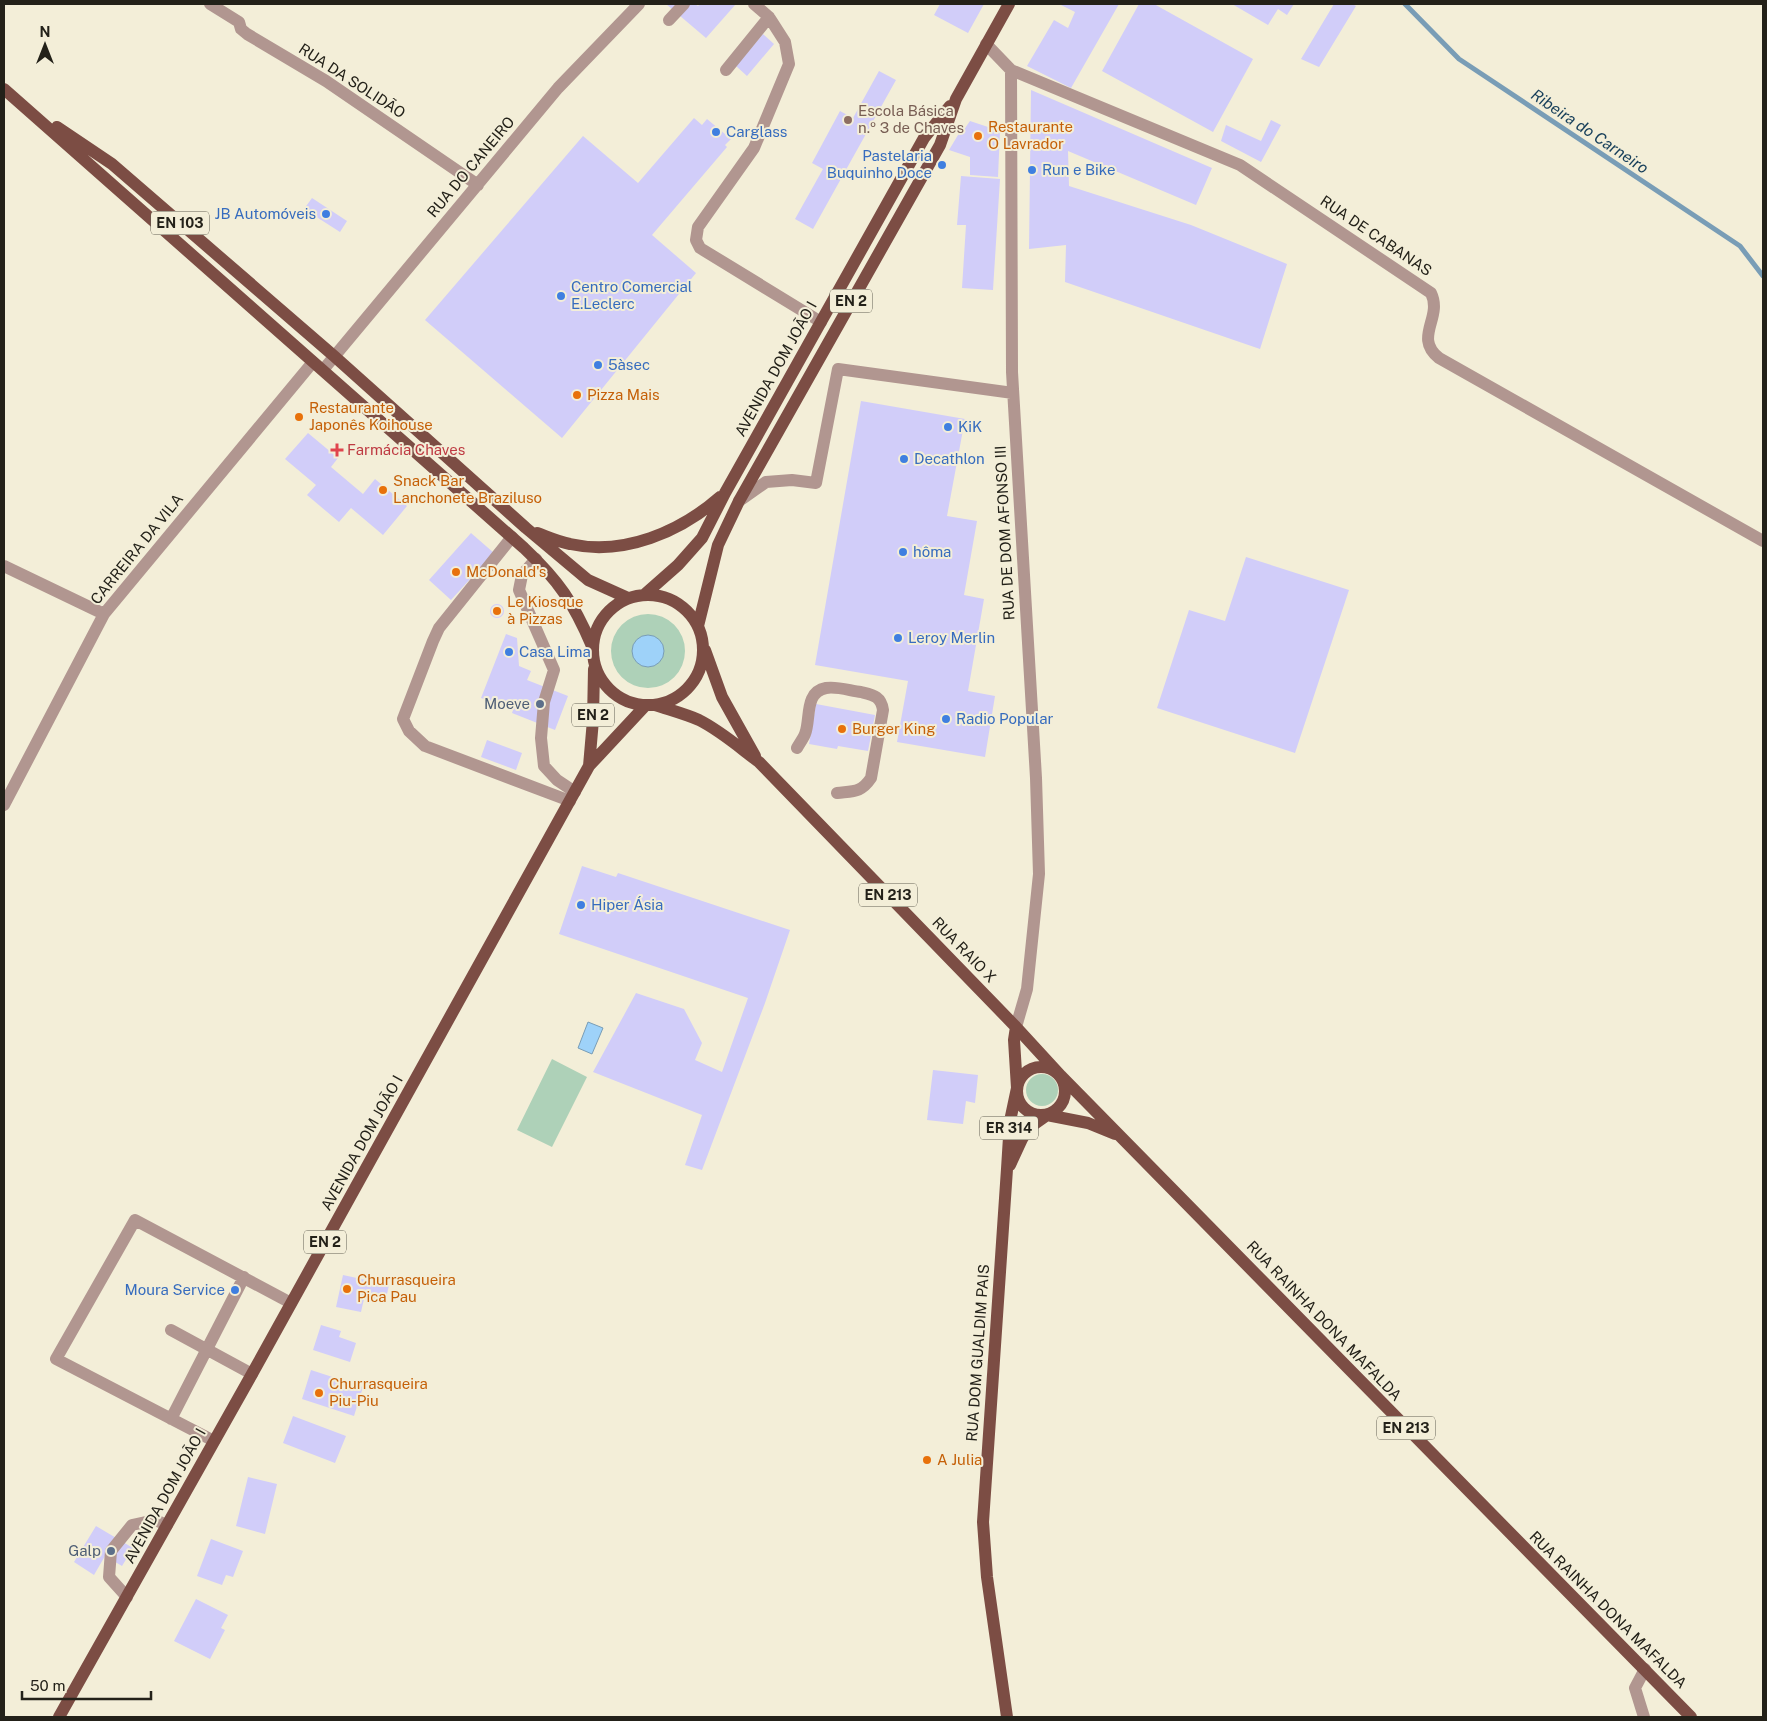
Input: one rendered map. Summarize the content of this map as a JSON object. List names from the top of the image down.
{
  "streets": {
    "main road": [
      "EN 103",
      "EN 2",
      "AVENIDA DOM JOÃO I",
      "EN 213",
      "RUA RAIO X",
      "ER 314",
      "RUA RAINHA DONA MAFALDA",
      "RUA DOM GUALDIM PAIS"
    ],
    "street": [
      "RUA DA SOLIDÃO",
      "RUA DO CANEIRO",
      "RUA DE CABANAS",
      "RUA DE DOM AFONSO III",
      "CARREIRA DA VILA"
    ]
  },
  "crossings": [
    ["RUA DA SOLIDÃO", "RUA DO CANEIRO"],
    ["RUA DO CANEIRO", "EN 103"],
    ["RUA DO CANEIRO", "CARREIRA DA VILA"],
    ["EN 103", "EN 2"],
    ["EN 103", "AVENIDA DOM JOÃO I"],
    ["EN 103", "CARREIRA DA VILA"],
    ["EN 103", "RUA RAIO X"],
    ["RUA DE CABANAS", "RUA DE DOM AFONSO III"],
    ["EN 2", "AVENIDA DOM JOÃO I"],
    ["EN 2", "RUA RAIO X"],
    ["AVENIDA DOM JOÃO I", "RUA RAIO X"],
    ["RUA DE DOM AFONSO III", "EN 213"],
    ["RUA DE DOM AFONSO III", "RUA RAIO X"],
    ["EN 213", "RUA RAIO X"],
    ["EN 213", "RUA RAINHA DONA MAFALDA"],
    ["EN 213", "RUA DOM GUALDIM PAIS"],
    ["RUA RAIO X", "RUA RAINHA DONA MAFALDA"],
    ["RUA RAIO X", "RUA DOM GUALDIM PAIS"],
    ["RUA RAINHA DONA MAFALDA", "RUA DOM GUALDIM PAIS"]
  ],
  "water": ["Ribeira do Carneiro"],
  "places": {
    "other": [
      "Escola Básica n.º 3 de Chaves",
      "Carglass",
      "Restaurante O Lavrador",
      "Pastelaria Buquinho Doce",
      "Run e Bike",
      "JB Automóveis",
      "Centro Comercial E.Leclerc",
      "5àsec",
      "Pizza Mais",
      "Restaurante Japonês Koihouse",
      "KiK",
      "Decathlon",
      "Snack Bar Lanchonete Braziluso",
      "hôma",
      "McDonald's",
      "Le Kiosque à Pizzas",
      "Leroy Merlin",
      "Casa Lima",
      "Moeve",
      "Radio Popular",
      "Burger King",
      "Hiper Ásia",
      "Churrasqueira Pica Pau",
      "Moura Service",
      "Churrasqueira Piu-Piu",
      "A Julia",
      "Galp"
    ],
    "health": ["Farmácia Chaves"]
  },
  "scale_bar": "50 m",
  "north": "top"
}
